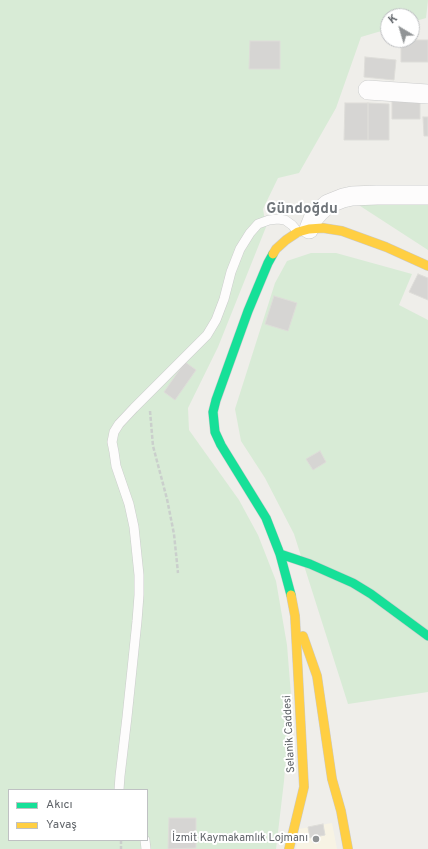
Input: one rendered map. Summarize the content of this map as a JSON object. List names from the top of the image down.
{
  "streets": {
    "street": ["Selanik Caddesi"]
  },
  "districts": ["Gündoğdu"],
  "places": ["İzmit Kaymakamlık Lojmanı"],
  "legend": ["Akıcı", "Yavaş"],
  "north": "top left"
}
